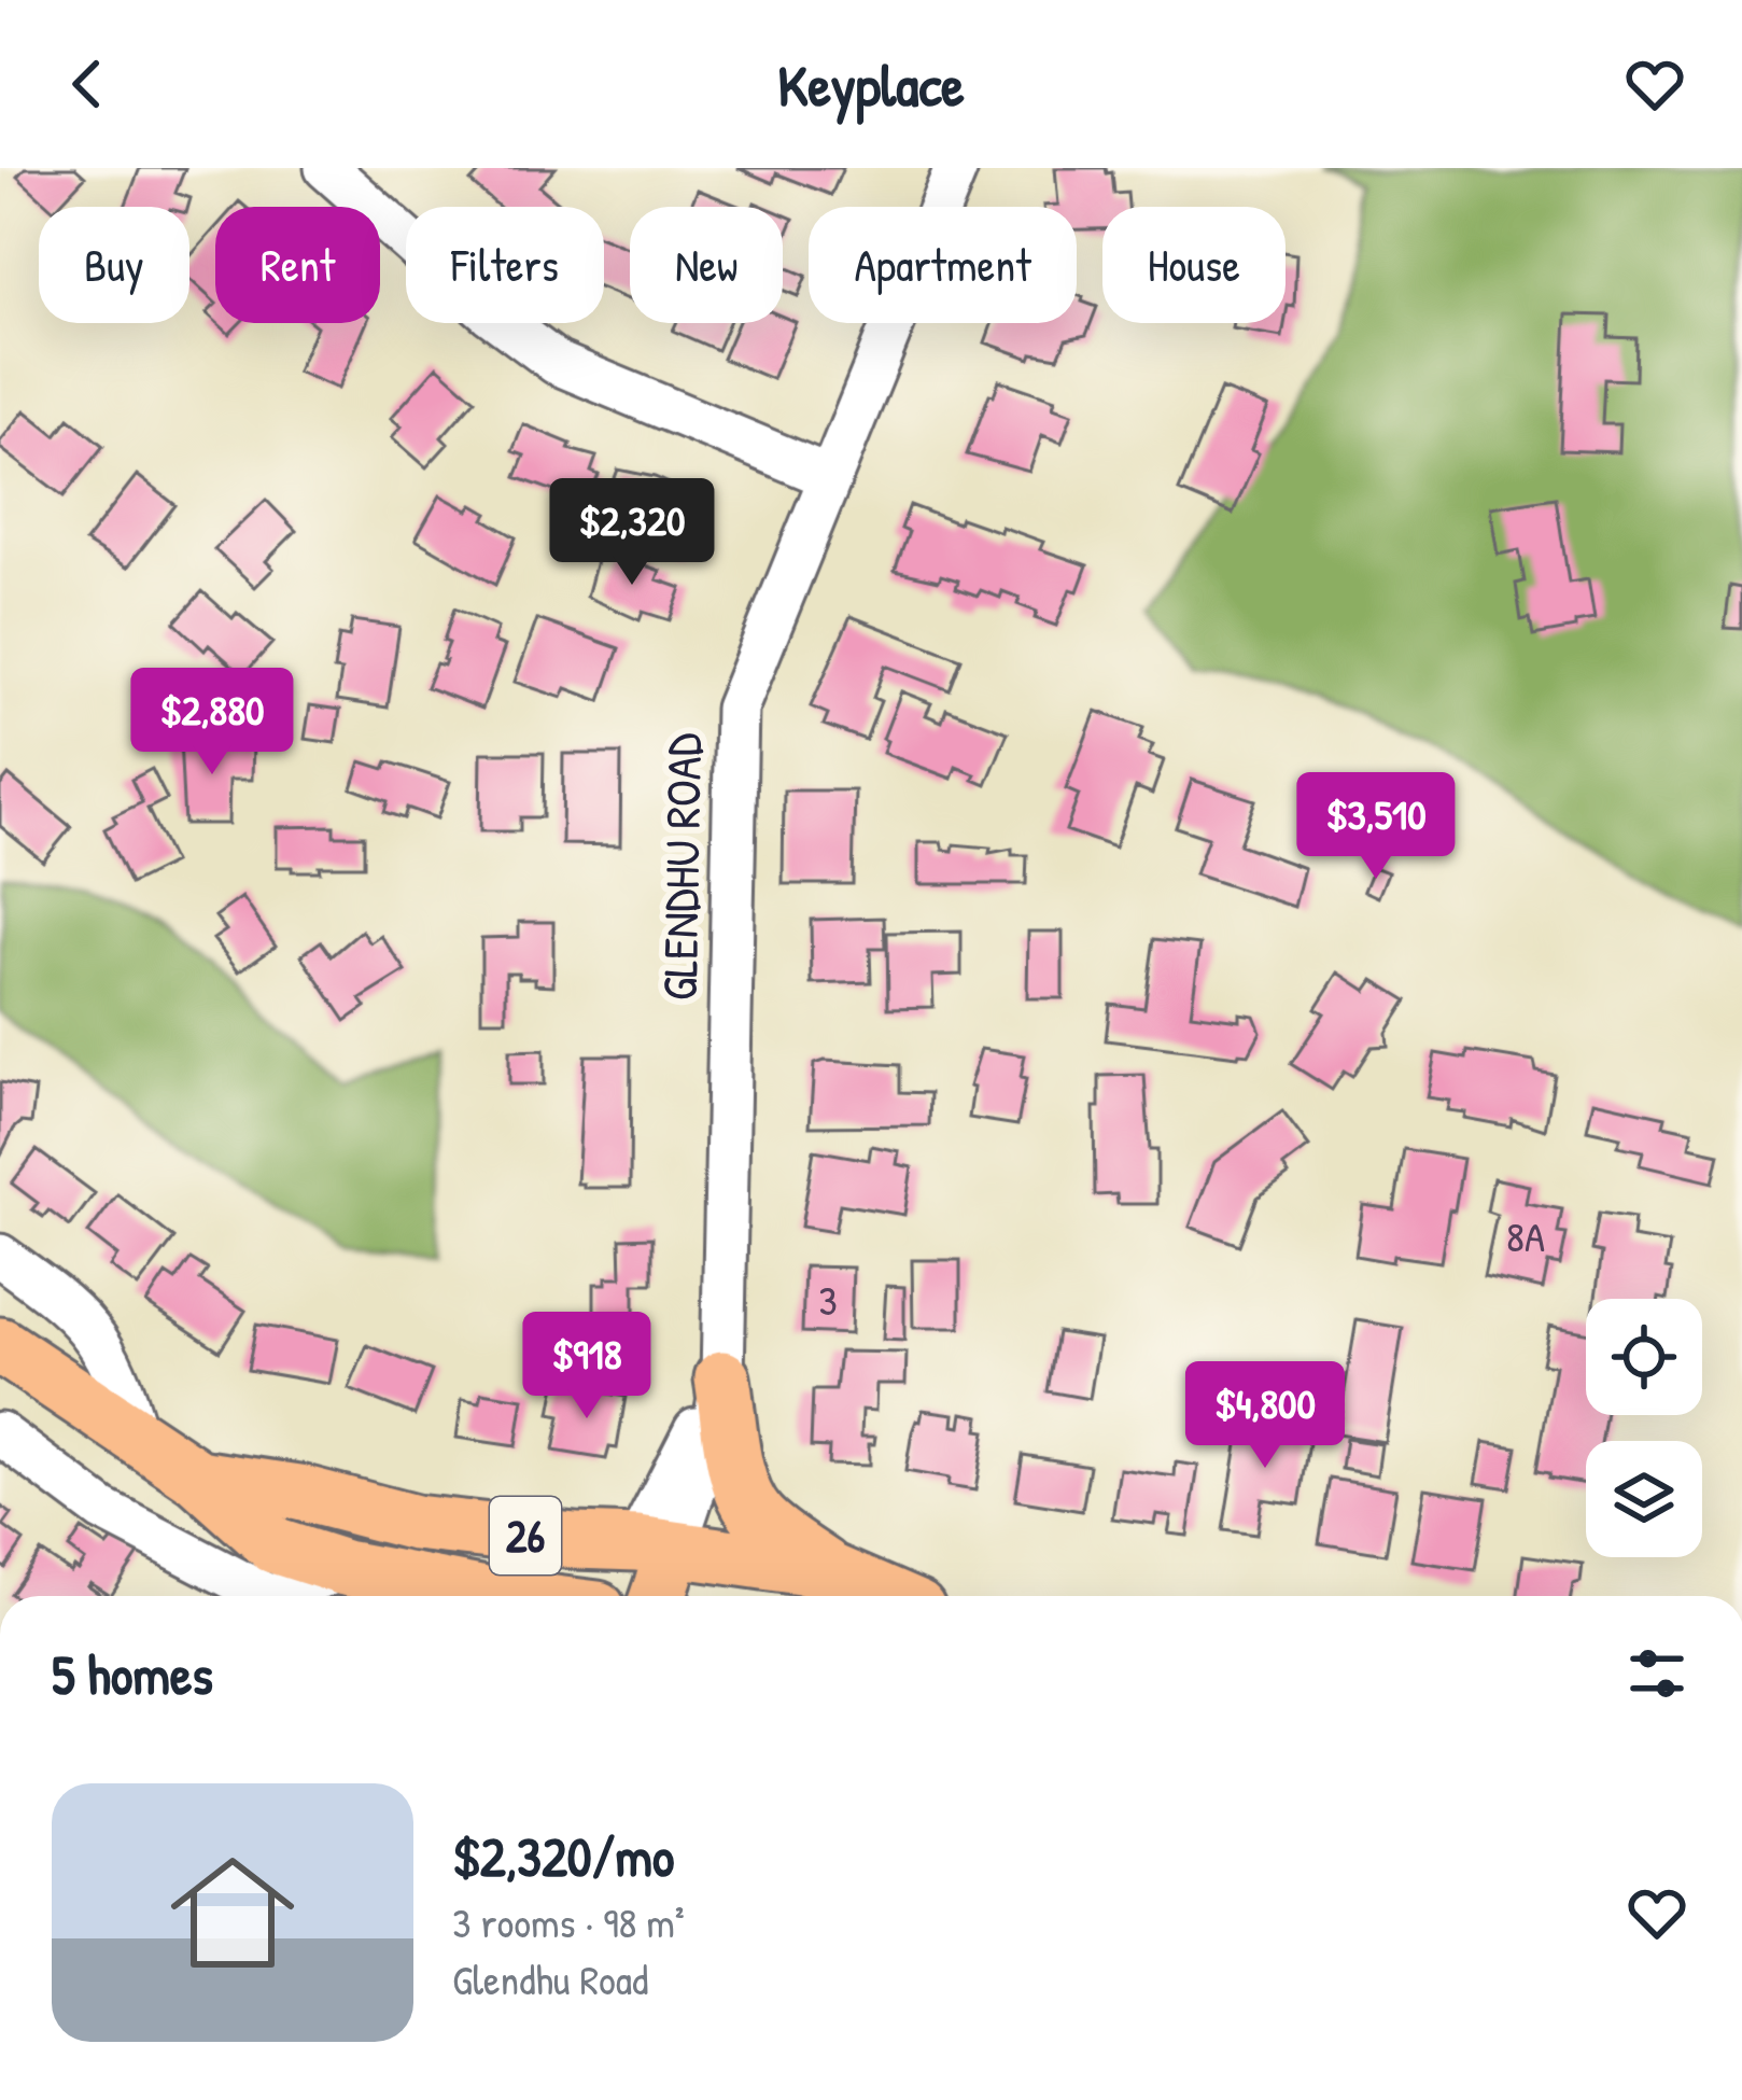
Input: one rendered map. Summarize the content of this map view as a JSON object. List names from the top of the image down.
{
  "streets": {
    "main road": ["26"],
    "street": ["GLENDHU ROAD"]
  },
  "crossings": [
    ["GLENDHU ROAD", "26"]
  ],
  "house_numbers": ["8A", "3"],
  "page": {
    "header": "Keyplace",
    "chip": [
      "Buy",
      "Rent",
      "Filters",
      "New",
      "Apartment",
      "House"
    ],
    "price": [
      "$2,320",
      "$2,880",
      "$3,510",
      "$918",
      "$4,800"
    ],
    "heading": "5 homes",
    "list": [
      {
        "name": "$2,320/mo",
        "note": "3 rooms · 98 m² · Glendhu Road"
      }
    ]
  }
}
